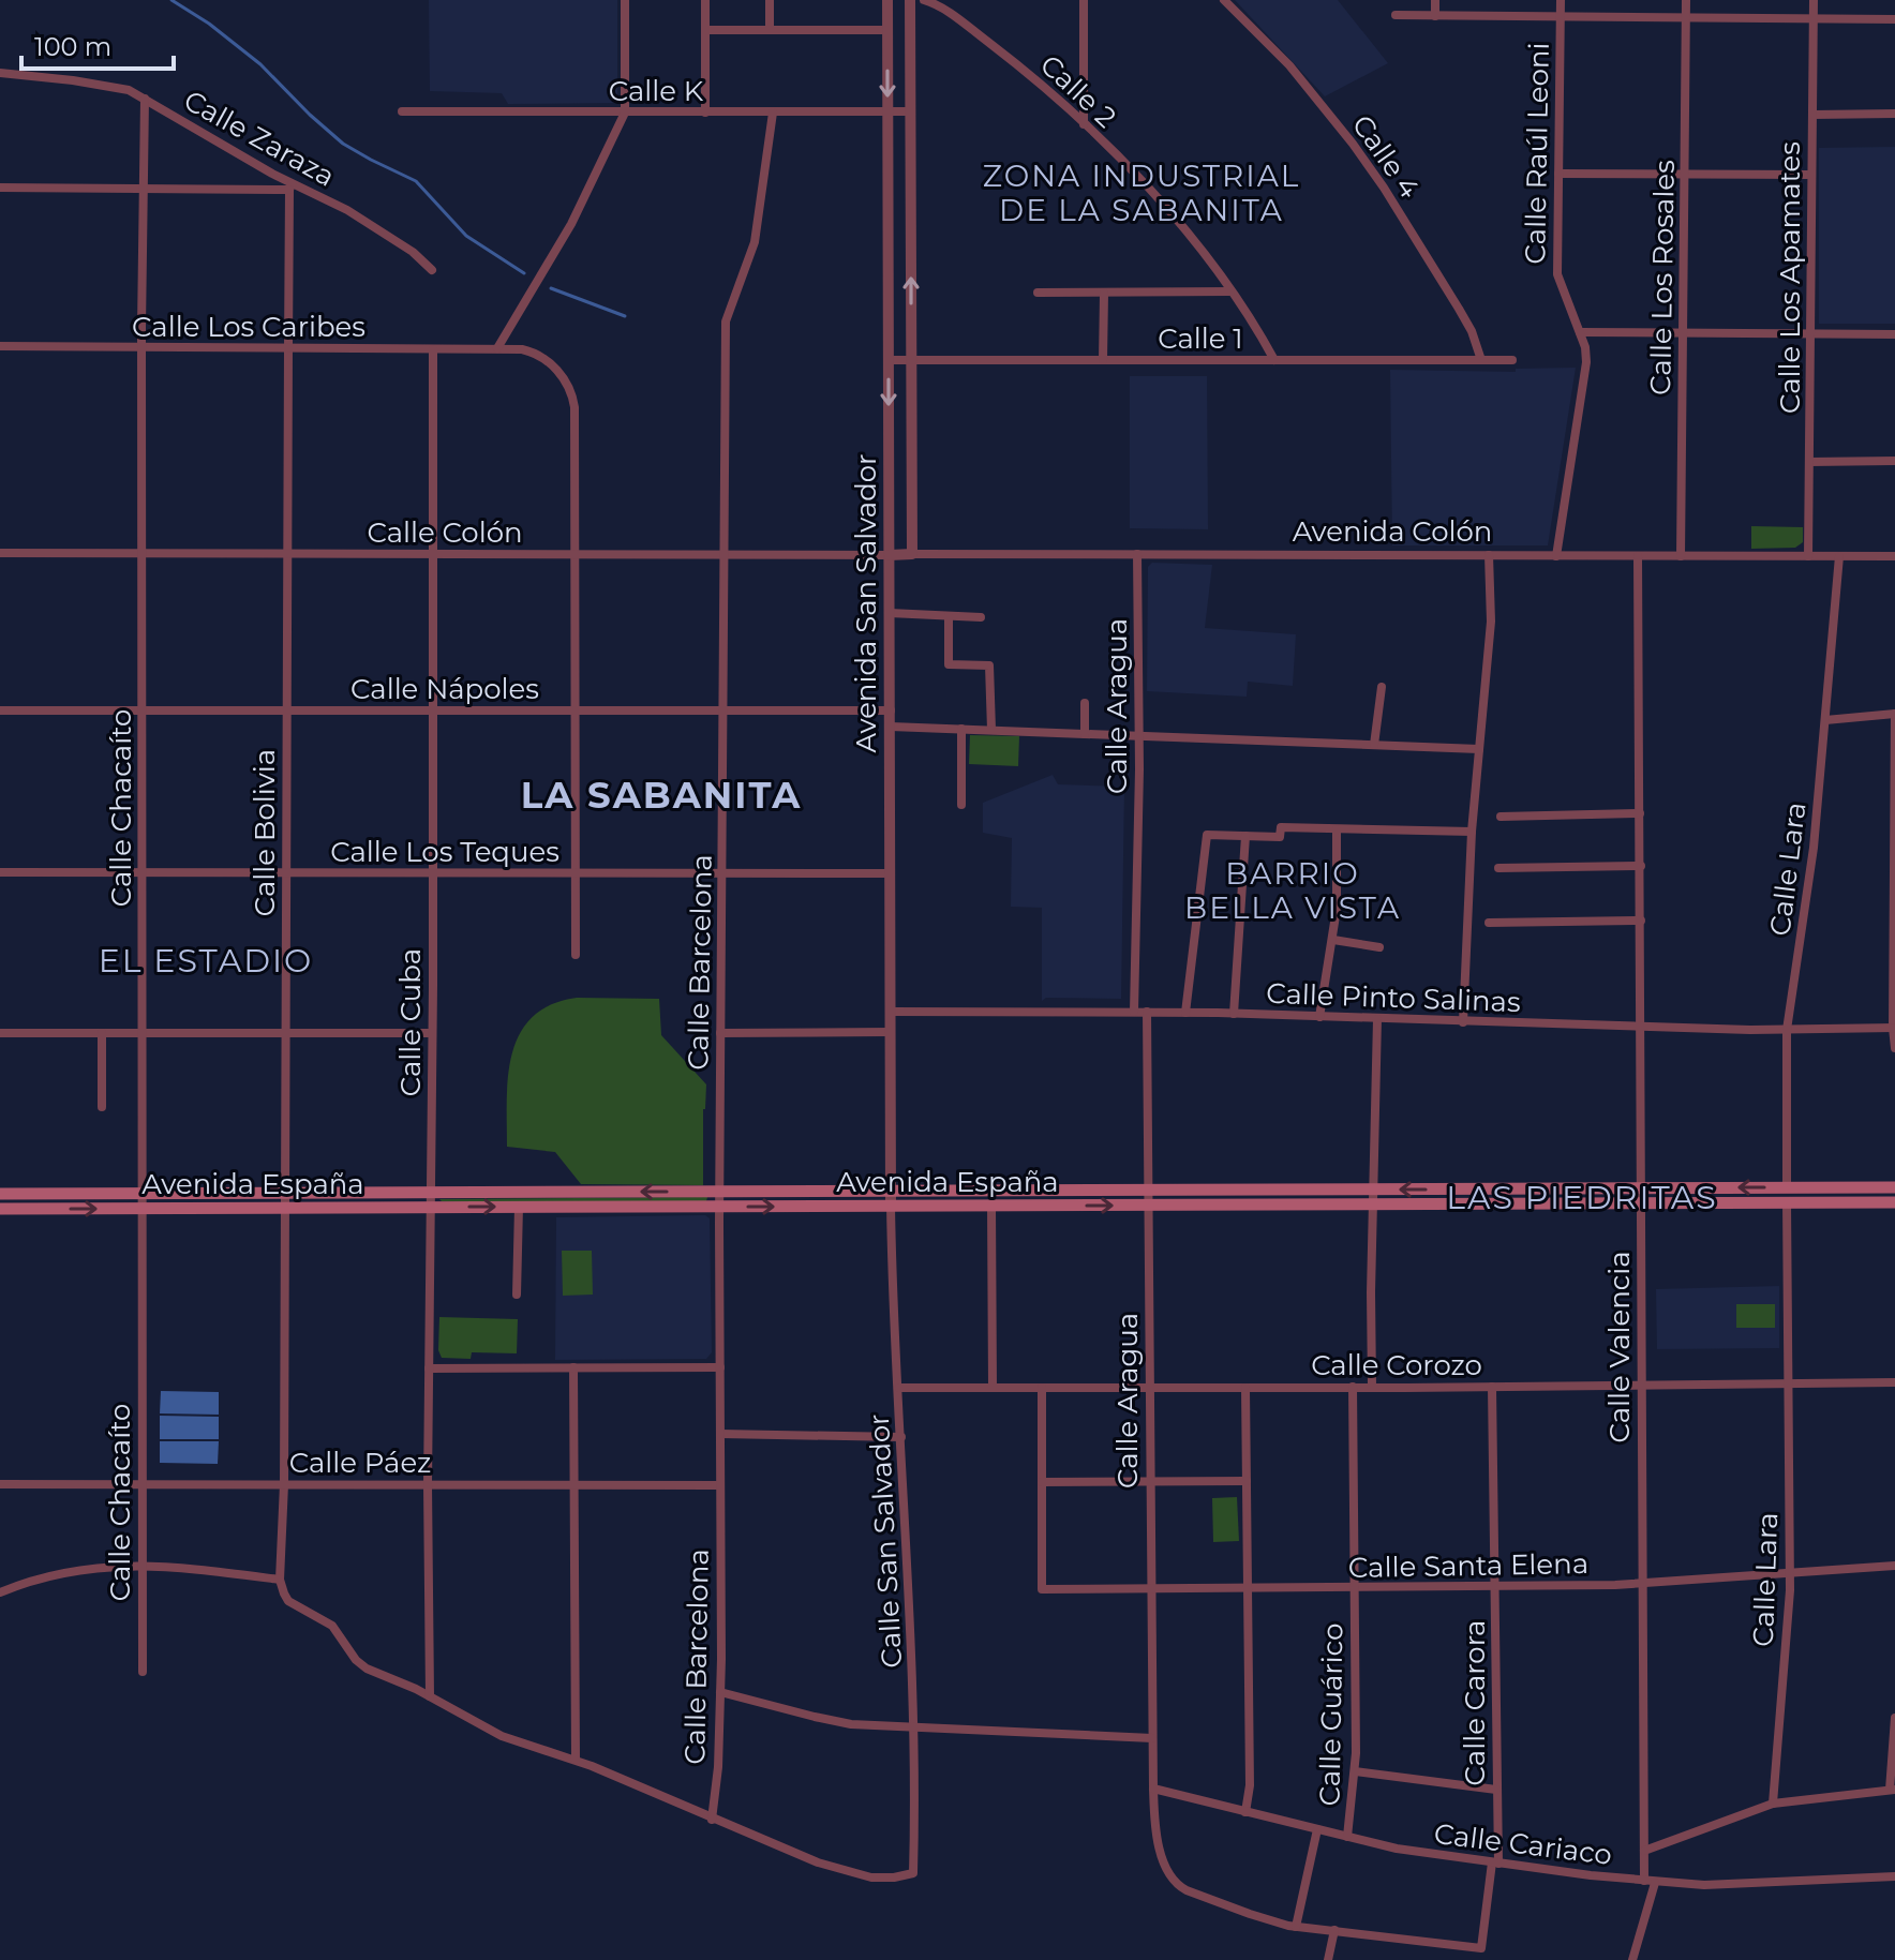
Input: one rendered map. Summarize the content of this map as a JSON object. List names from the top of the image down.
{
  "streets": {
    "main road": ["Avenida España"],
    "street": [
      "Calle K",
      "Calle 2",
      "Calle Zaraza",
      "Calle Raúl Leoni",
      "Calle 4",
      "Calle Los Rosales",
      "Calle Los Apamates",
      "Calle Los Caribes",
      "Calle 1",
      "Avenida Colón",
      "Calle Colón",
      "Avenida San Salvador",
      "Calle Nápoles",
      "Calle Aragua",
      "Calle Chacaíto",
      "Calle Bolivia",
      "Calle Los Teques",
      "Calle Lara",
      "Calle Barcelona",
      "Calle Pinto Salinas",
      "Calle Cuba",
      "Calle Valencia",
      "Calle Corozo",
      "Calle Páez",
      "Calle San Salvador",
      "Calle Santa Elena",
      "Calle Carora",
      "Calle Guárico",
      "Calle Cariaco"
    ]
  },
  "crossings": [
    ["Calle K", "Avenida San Salvador"],
    ["Calle K", "Calle Barcelona"],
    ["Calle 2", "Calle 1"],
    ["Calle Zaraza", "Calle Chacaíto"],
    ["Calle Zaraza", "Calle Bolivia"],
    ["Calle Raúl Leoni", "Avenida Colón"],
    ["Calle 4", "Calle 1"],
    ["Calle Los Rosales", "Avenida Colón"],
    ["Calle Los Apamates", "Avenida Colón"],
    ["Calle Los Caribes", "Calle Colón"],
    ["Calle Los Caribes", "Calle Nápoles"],
    ["Calle Los Caribes", "Calle Chacaíto"],
    ["Calle Los Caribes", "Calle Bolivia"],
    ["Calle Los Caribes", "Calle Los Teques"],
    ["Calle Los Caribes", "Calle Cuba"],
    ["Calle 1", "Avenida San Salvador"],
    ["Avenida Colón", "Calle Colón"],
    ["Avenida Colón", "Avenida San Salvador"],
    ["Avenida Colón", "Calle Aragua"],
    ["Avenida Colón", "Calle Lara"],
    ["Avenida Colón", "Calle Valencia"],
    ["Calle Colón", "Avenida San Salvador"],
    ["Calle Colón", "Calle Chacaíto"],
    ["Calle Colón", "Calle Bolivia"],
    ["Calle Colón", "Calle Barcelona"],
    ["Calle Colón", "Calle Cuba"],
    ["Avenida San Salvador", "Calle Nápoles"],
    ["Avenida San Salvador", "Calle Los Teques"],
    ["Avenida San Salvador", "Calle Pinto Salinas"],
    ["Avenida San Salvador", "Avenida España"],
    ["Avenida San Salvador", "Calle San Salvador"],
    ["Calle Nápoles", "Calle Chacaíto"],
    ["Calle Nápoles", "Calle Bolivia"],
    ["Calle Nápoles", "Calle Barcelona"],
    ["Calle Nápoles", "Calle Cuba"],
    ["Calle Aragua", "Calle Pinto Salinas"],
    ["Calle Aragua", "Avenida España"],
    ["Calle Aragua", "Calle Corozo"],
    ["Calle Aragua", "Calle Santa Elena"],
    ["Calle Aragua", "Calle Carora"],
    ["Calle Aragua", "Calle Cariaco"],
    ["Calle Chacaíto", "Calle Los Teques"],
    ["Calle Chacaíto", "Avenida España"],
    ["Calle Chacaíto", "Calle Páez"],
    ["Calle Bolivia", "Calle Los Teques"],
    ["Calle Bolivia", "Avenida España"],
    ["Calle Bolivia", "Calle Páez"],
    ["Calle Los Teques", "Calle Barcelona"],
    ["Calle Los Teques", "Calle Cuba"],
    ["Calle Lara", "Calle Pinto Salinas"],
    ["Calle Lara", "Avenida España"],
    ["Calle Lara", "Calle Corozo"],
    ["Calle Lara", "Calle Santa Elena"],
    ["Calle Barcelona", "Avenida España"],
    ["Calle Barcelona", "Calle Páez"],
    ["Calle Barcelona", "Calle San Salvador"],
    ["Calle Pinto Salinas", "Calle Valencia"],
    ["Calle Cuba", "Avenida España"],
    ["Calle Cuba", "Calle Páez"],
    ["Avenida España", "Calle Valencia"],
    ["Avenida España", "Calle San Salvador"],
    ["Calle Valencia", "Calle Corozo"],
    ["Calle Valencia", "Calle Santa Elena"],
    ["Calle Valencia", "Calle Cariaco"],
    ["Calle Corozo", "Calle San Salvador"],
    ["Calle Corozo", "Calle Carora"],
    ["Calle Corozo", "Calle Guárico"],
    ["Calle Santa Elena", "Calle Carora"],
    ["Calle Santa Elena", "Calle Guárico"],
    ["Calle Carora", "Calle Cariaco"],
    ["Calle Guárico", "Calle Cariaco"]
  ],
  "districts": [
    "ZONA INDUSTRIAL DE LA SABANITA",
    "LA SABANITA",
    "BARRIO BELLA VISTA",
    "EL ESTADIO",
    "LAS PIEDRITAS"
  ],
  "scale_bar": "100 m"
}
